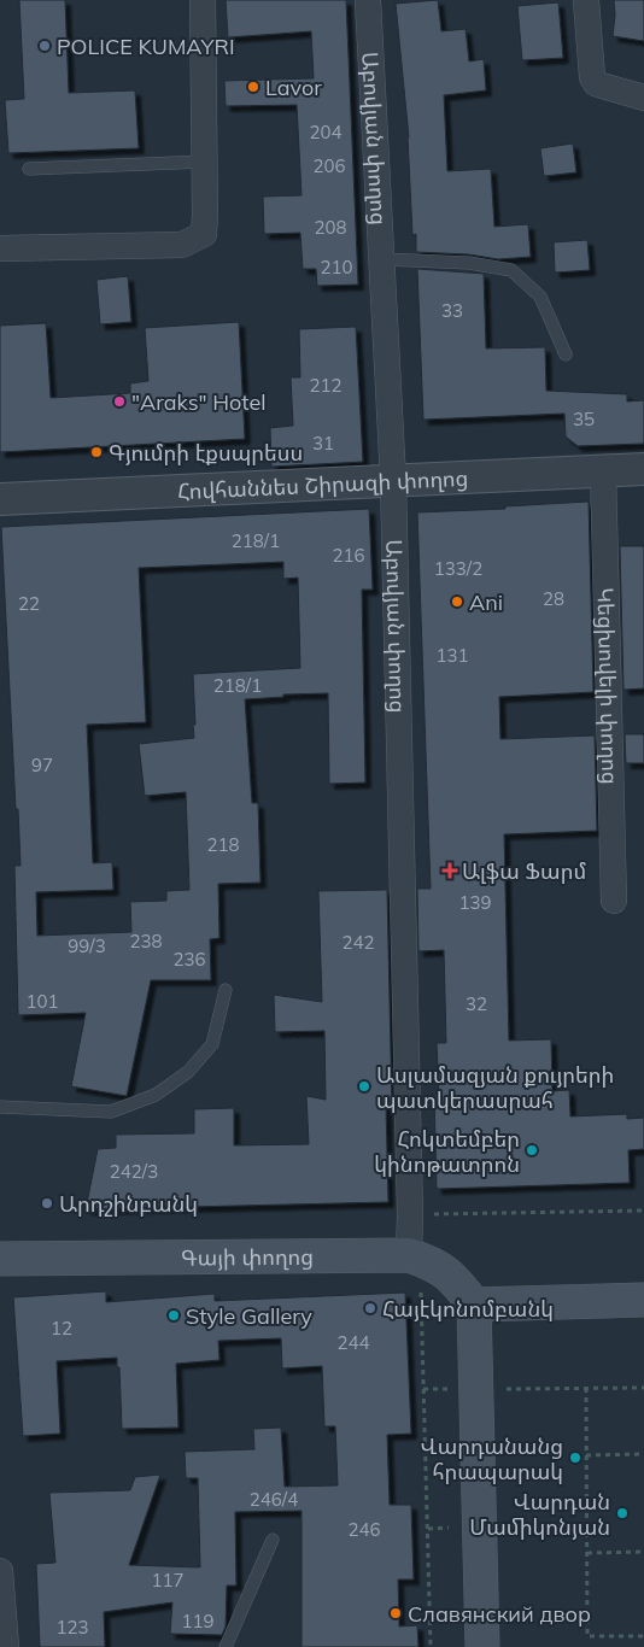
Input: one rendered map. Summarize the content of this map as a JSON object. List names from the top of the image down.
{
  "streets": {
    "main road": ["Գայի փողոց"],
    "street": ["Աբովյան փողոց", "Հովհաննես Շիրազի փողոց", "Կեցխովելի փողոց"]
  },
  "crossings": [
    ["Աբովյան փողոց", "Հովհաննես Շիրազի փողոց"],
    ["Աբովյան փողոց", "Գայի փողոց"],
    ["Հովհաննես Շիրազի փողոց", "Կեցխովելի փողոց"]
  ],
  "places": {
    "other": [
      "POLICE KUMAYRI",
      "Lavor",
      "\"Araks\" Hotel",
      "Գյումրի էքսպրեսս",
      "Ani",
      "Ասլամազյան քույրերի պատկերասրահ",
      "Հոկտեմբեր կինոթատրոն",
      "Արդշինբանկ",
      "Հայէկոնոմբանկ",
      "Style Gallery",
      "Վարդանանց հրապարակ",
      "Վարդան Մամիկոնյան",
      "Славянский двор"
    ],
    "health": ["Ալֆա Ֆարմ"]
  },
  "house_numbers": [
    "204",
    "206",
    "208",
    "210",
    "33",
    "212",
    "35",
    "31",
    "218/1",
    "216",
    "133/2",
    "28",
    "22",
    "131",
    "218/1",
    "97",
    "218",
    "139",
    "238",
    "242",
    "99/3",
    "236",
    "101",
    "32",
    "242/3",
    "12",
    "244",
    "246/4",
    "246",
    "117",
    "119",
    "123"
  ]
}
